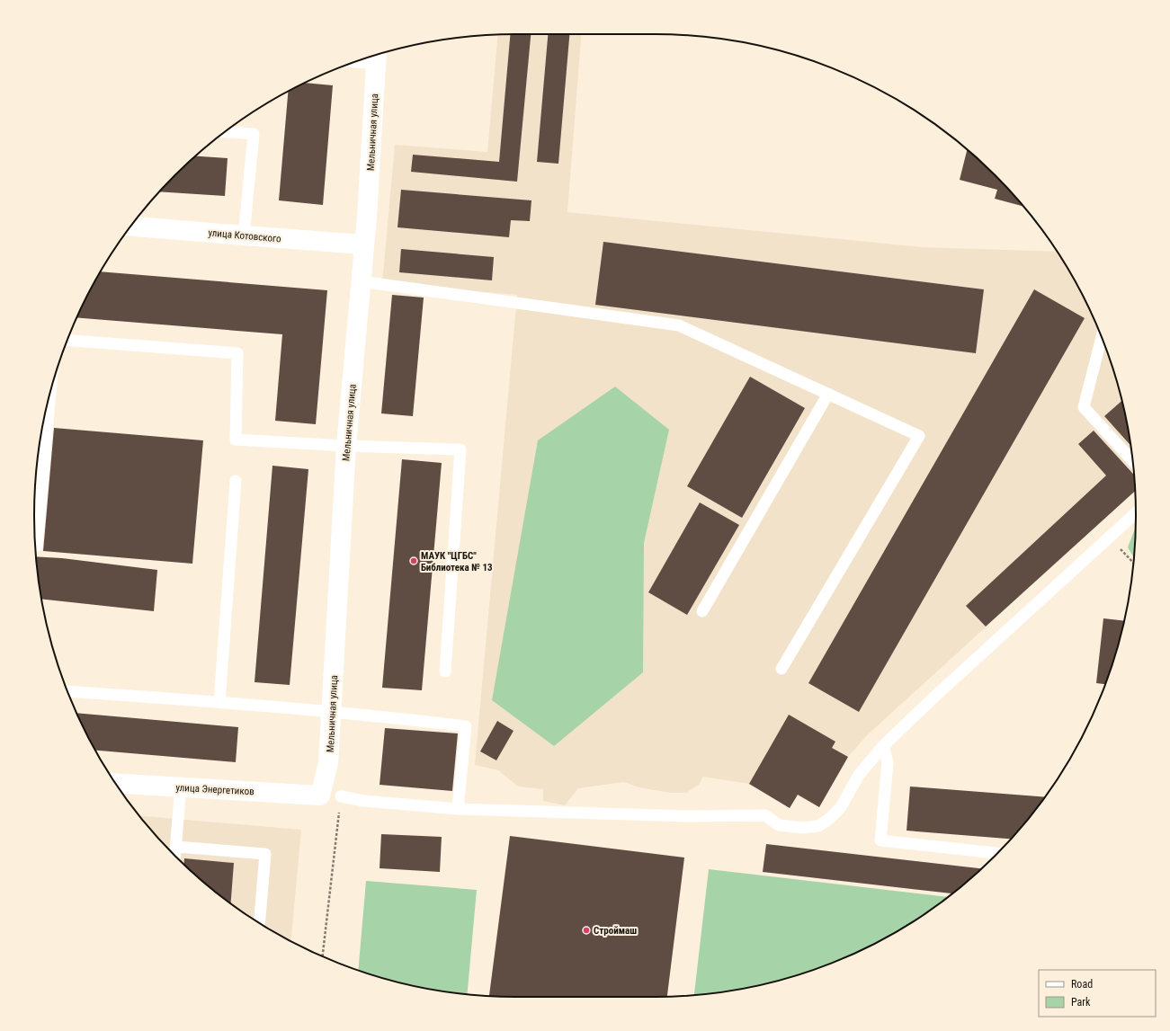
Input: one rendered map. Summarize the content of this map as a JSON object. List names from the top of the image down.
{
  "streets": {
    "street": ["Мельничная улица", "улица Котовского", "улица Энергетиков"]
  },
  "crossings": [
    ["Мельничная улица", "улица Котовского"],
    ["Мельничная улица", "улица Энергетиков"]
  ],
  "places": ["МАУК \"ЦГБС\" Библиотека № 13", "Строймаш"],
  "legend": ["Road", "Park"]
}
